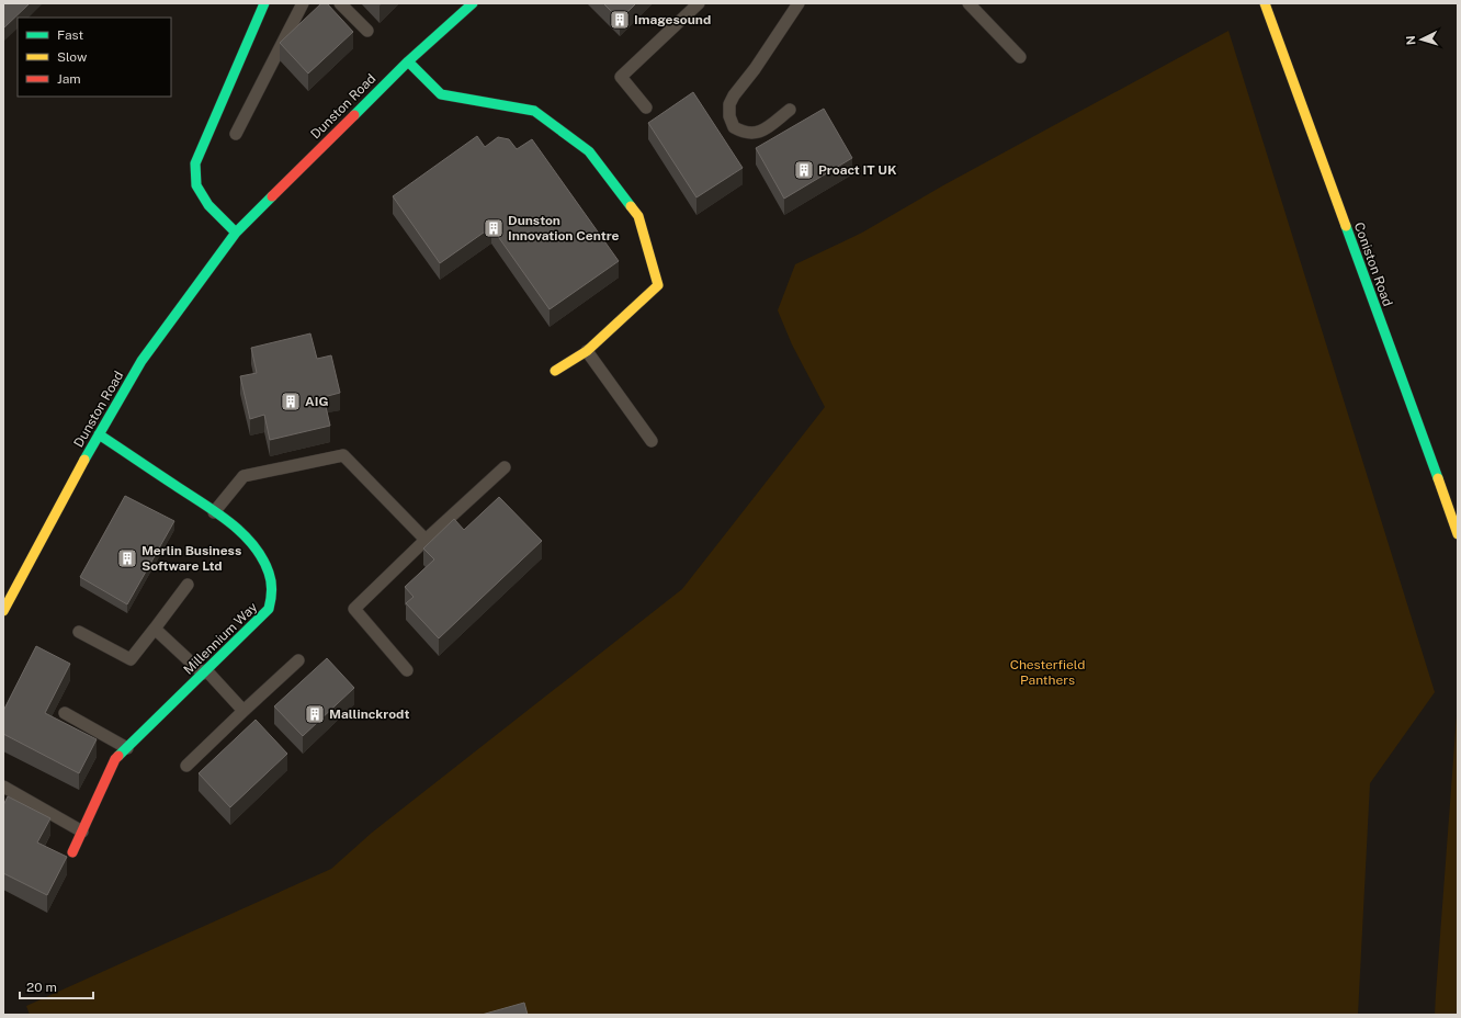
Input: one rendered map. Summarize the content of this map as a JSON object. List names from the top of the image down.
{
  "streets": {
    "street": ["Dunston Road", "Coniston Road", "Millennium Way"]
  },
  "crossings": [
    ["Dunston Road", "Millennium Way"]
  ],
  "parks": ["Chesterfield Panthers"],
  "places": {
    "building": [
      "Imagesound",
      "Proact IT UK",
      "Dunston Innovation Centre",
      "AIG",
      "Merlin Business Software Ltd",
      "Mallinckrodt"
    ]
  },
  "legend": ["Fast", "Slow", "Jam"],
  "scale_bar": "20 m",
  "north": "left"
}
